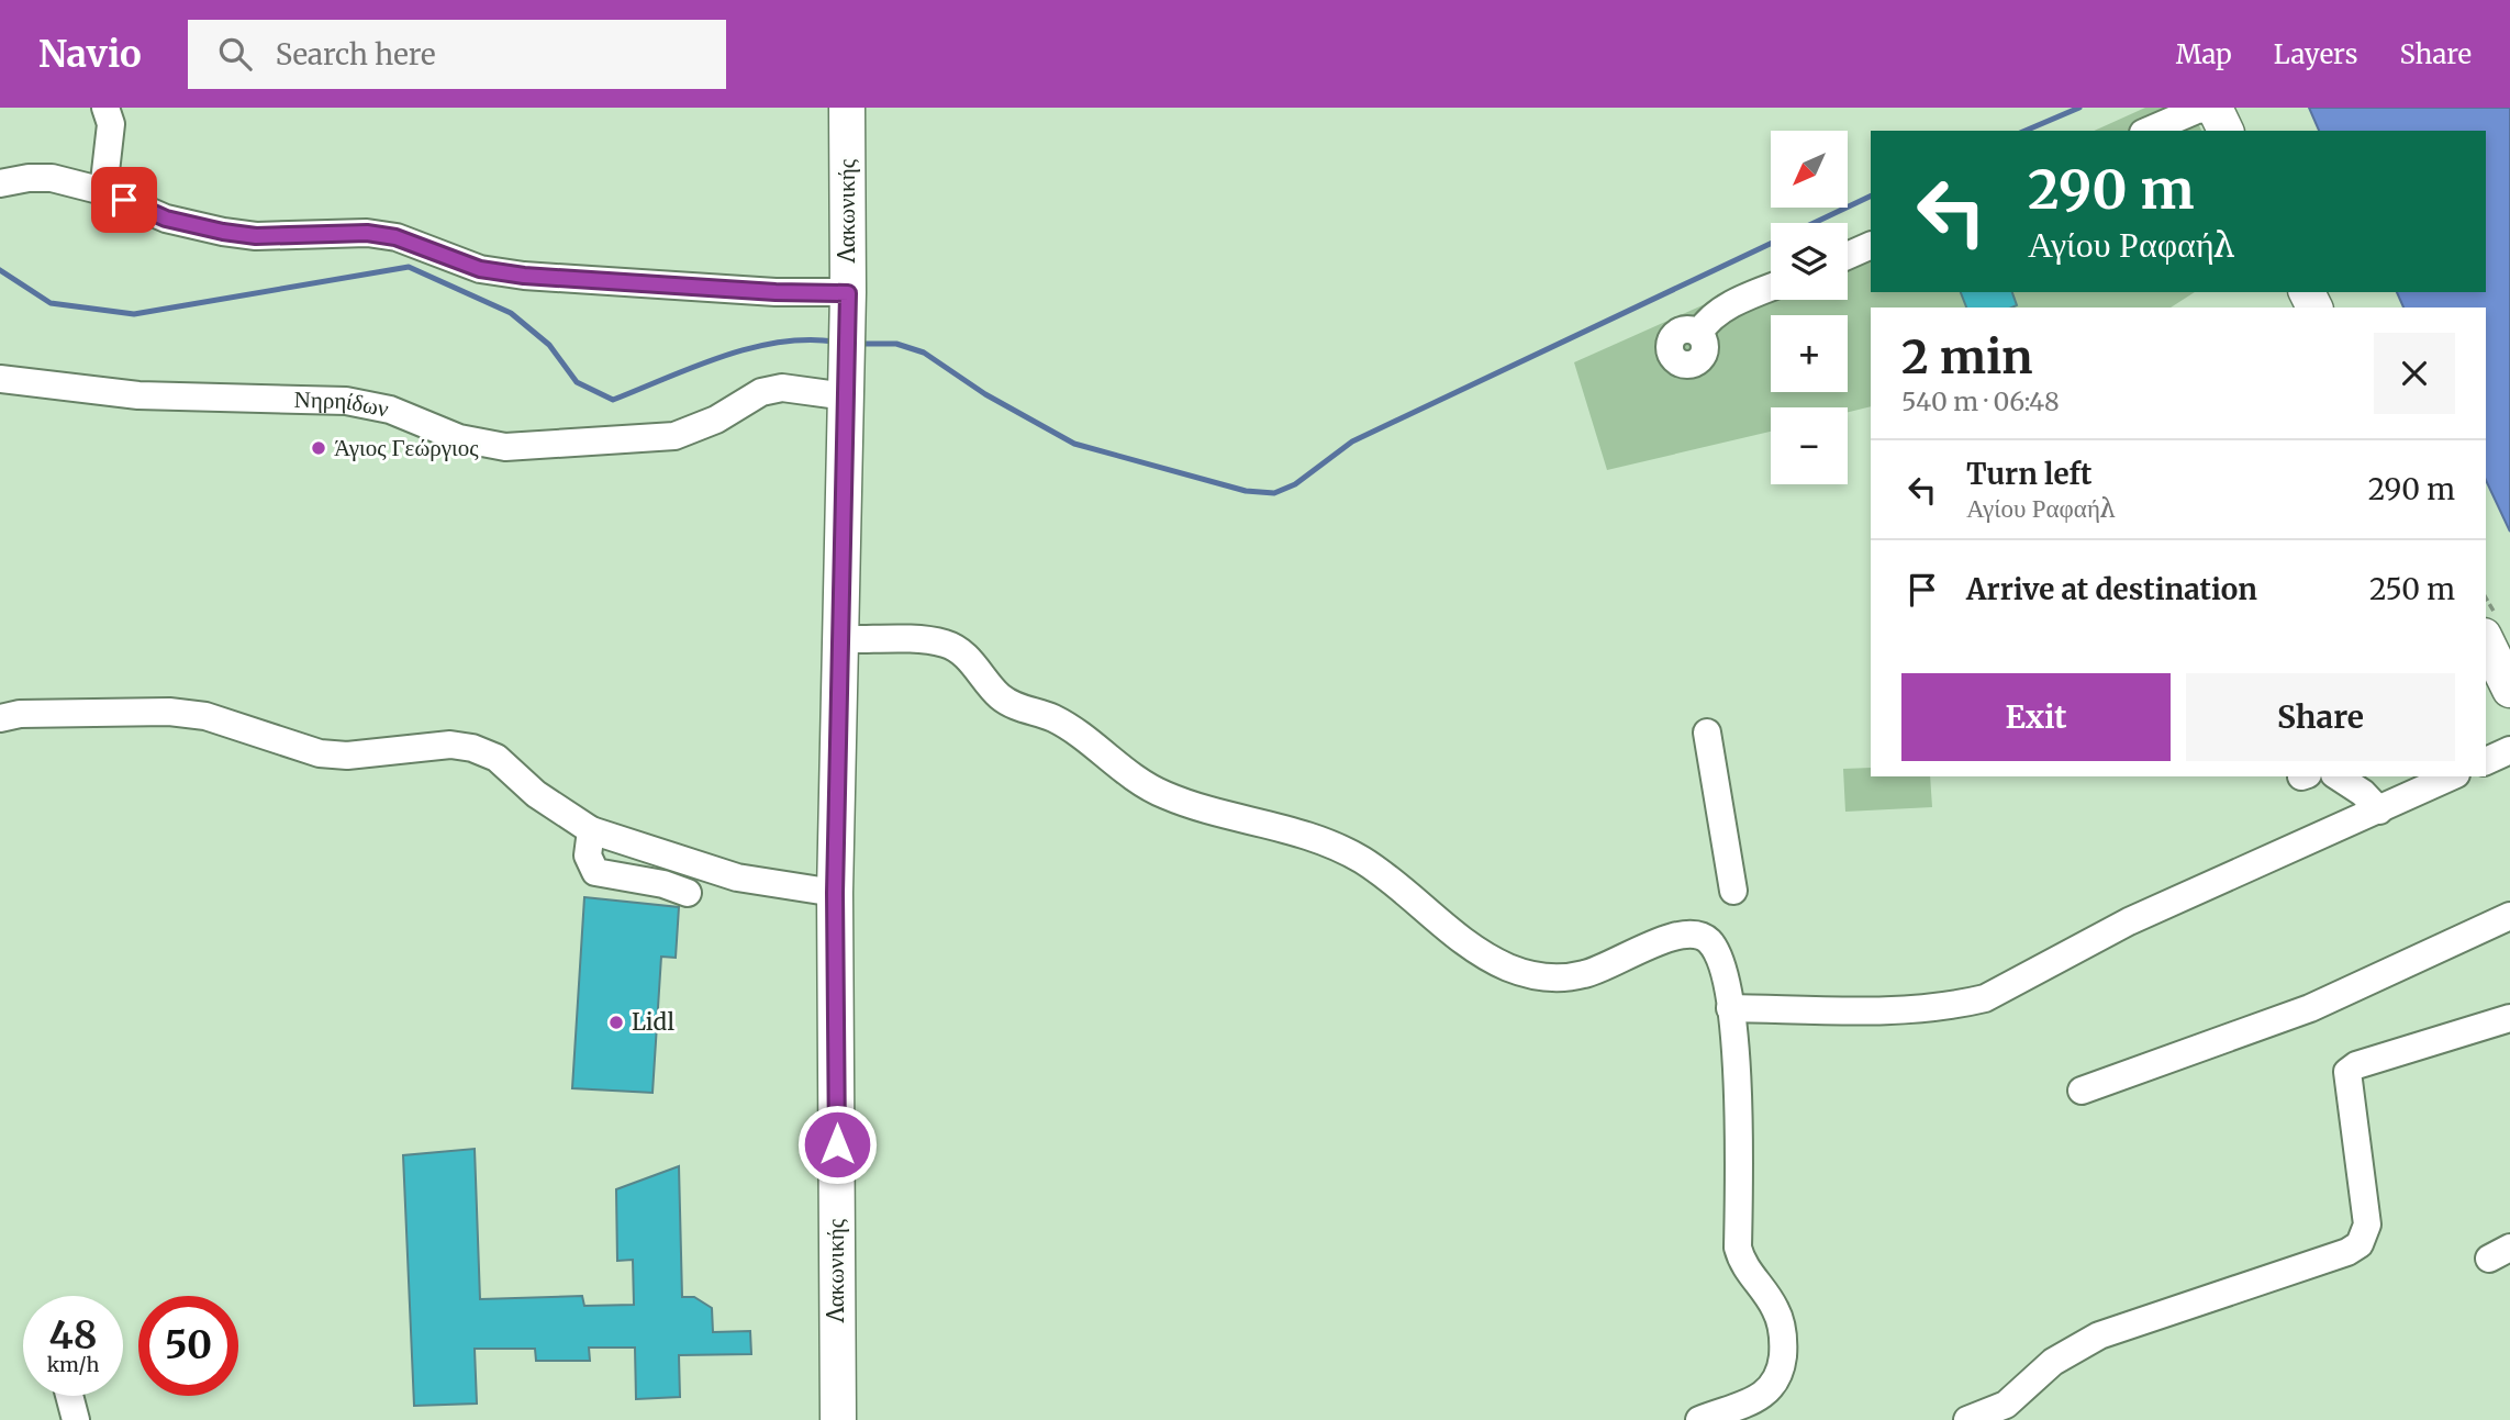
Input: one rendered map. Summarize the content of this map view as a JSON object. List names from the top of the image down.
{
  "streets": {
    "main road": ["Λακωνικής"],
    "street": ["Νηρηίδων"]
  },
  "crossings": [
    ["Λακωνικής", "Νηρηίδων"]
  ],
  "places": ["Άγιος Γεώργιος", "Lidl"],
  "north": "bottom left",
  "page": {
    "header": "Navio",
    "search": "Search here",
    "nav": ["Map", "Layers", "Share"],
    "map_buttons": ["+", "−"],
    "turn": ["290 m", "Αγίου Ραφαήλ"],
    "heading": ["2 min", "540 m · 06:48"],
    "list": [
      {
        "name": "Turn left",
        "note": "Αγίου Ραφαήλ",
        "value": "290 m"
      },
      {
        "name": "Arrive at destination",
        "value": "250 m"
      }
    ],
    "buttons": ["Exit", "Share"],
    "speed": "48 km/h",
    "limit": "50"
  }
}
